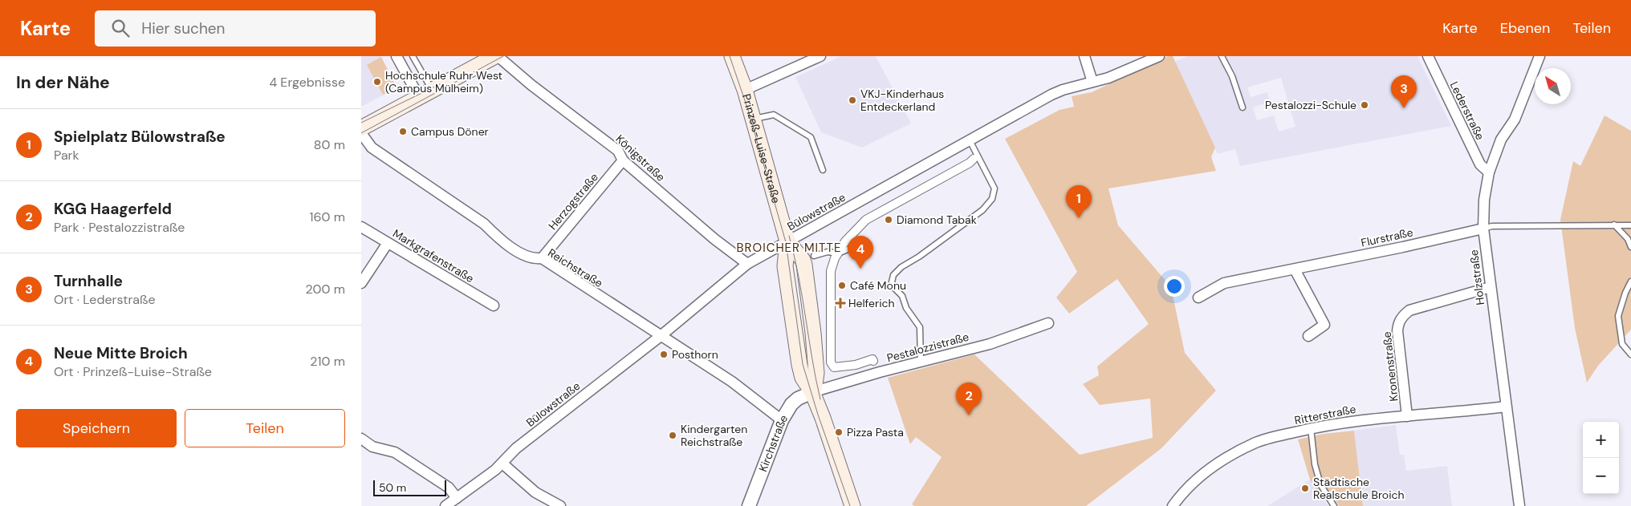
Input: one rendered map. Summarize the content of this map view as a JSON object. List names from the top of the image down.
{
  "streets": {
    "main road": ["Prinzeß-Luise-Straße"],
    "street": [
      "Lederstraße",
      "Königstraße",
      "Herzogstraße",
      "Bülowstraße",
      "Flurstraße",
      "Markgrafenstraße",
      "Reichstraße",
      "Holzstraße",
      "Pestalozzistraße",
      "Kronenstraße",
      "Ritterstraße",
      "Kirchstraße"
    ]
  },
  "crossings": [
    ["Lederstraße", "Holzstraße"],
    ["Prinzeß-Luise-Straße", "Bülowstraße"],
    ["Prinzeß-Luise-Straße", "Pestalozzistraße"],
    ["Prinzeß-Luise-Straße", "Kirchstraße"],
    ["Königstraße", "Herzogstraße"],
    ["Königstraße", "Bülowstraße"],
    ["Herzogstraße", "Reichstraße"],
    ["Bülowstraße", "Reichstraße"],
    ["Flurstraße", "Holzstraße"],
    ["Reichstraße", "Kirchstraße"],
    ["Holzstraße", "Kronenstraße"],
    ["Holzstraße", "Ritterstraße"],
    ["Pestalozzistraße", "Kirchstraße"],
    ["Kronenstraße", "Ritterstraße"]
  ],
  "districts": ["BROICHER MITTE"],
  "places": {
    "other": [
      "Hochschule Ruhr West (Campus Mülheim)",
      "VKJ-Kinderhaus Entdeckerland",
      "Pestalozzi-Schule",
      "Campus Döner",
      "Diamond Tabak",
      "Café Monu",
      "Posthorn",
      "Pizza Pasta",
      "Kindergarten Reichstraße",
      "Städtische Realschule Broich"
    ],
    "health": ["Helferich"]
  },
  "scale_bar": "50 m",
  "north": "top left",
  "page": {
    "header": "Karte",
    "search": "Hier suchen",
    "nav": ["Karte", "Ebenen", "Teilen"],
    "heading": ["In der Nähe", "4 Ergebnisse"],
    "pins": [
      "3",
      "1",
      "4",
      "2"
    ],
    "list": [
      {
        "mark": "1",
        "name": "Spielplatz Bülowstraße",
        "note": "Park",
        "value": "80 m"
      },
      {
        "mark": "2",
        "name": "KGG Haagerfeld",
        "note": "Park · Pestalozzistraße",
        "value": "160 m"
      },
      {
        "mark": "3",
        "name": "Turnhalle",
        "note": "Ort · Lederstraße",
        "value": "200 m"
      },
      {
        "mark": "4",
        "name": "Neue Mitte Broich",
        "note": "Ort · Prinzeß-Luise-Straße",
        "value": "210 m"
      }
    ],
    "buttons": ["Speichern", "Teilen"],
    "map_buttons": ["+", "−"],
    "scale": "50 m"
  }
}
